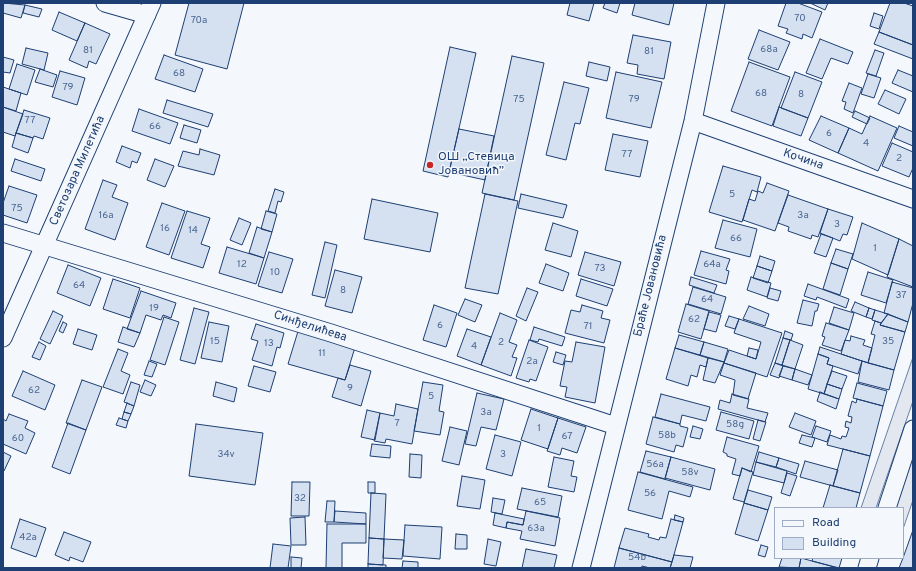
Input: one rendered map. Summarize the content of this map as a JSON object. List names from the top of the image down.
{
  "streets": {
    "street": [
      "Кочина",
      "Светозара Милетића",
      "Браће Јовановића",
      "Синђелићева"
    ]
  },
  "crossings": [
    ["Кочина", "Браће Јовановића"],
    ["Светозара Милетића", "Синђелићева"],
    ["Браће Јовановића", "Синђелићева"]
  ],
  "places": ["ОШ „Стевица Јовановић”"],
  "house_numbers": [
    "70",
    "70a",
    "68a",
    "81",
    "81",
    "68",
    "79",
    "68",
    "8",
    "75",
    "79",
    "77",
    "66",
    "6",
    "4",
    "77",
    "2",
    "5",
    "75",
    "16a",
    "3a",
    "3",
    "16",
    "14",
    "66",
    "1",
    "12",
    "64a",
    "73",
    "10",
    "64",
    "8",
    "37",
    "64",
    "19",
    "62",
    "6",
    "71",
    "15",
    "35",
    "2",
    "13",
    "4",
    "11",
    "2a",
    "9",
    "62",
    "5",
    "3a",
    "7",
    "58g",
    "1",
    "58b",
    "67",
    "60",
    "34v",
    "3",
    "56a",
    "58v",
    "56",
    "32",
    "65",
    "63a",
    "42a",
    "54b"
  ],
  "legend": ["Road", "Building"]
}
